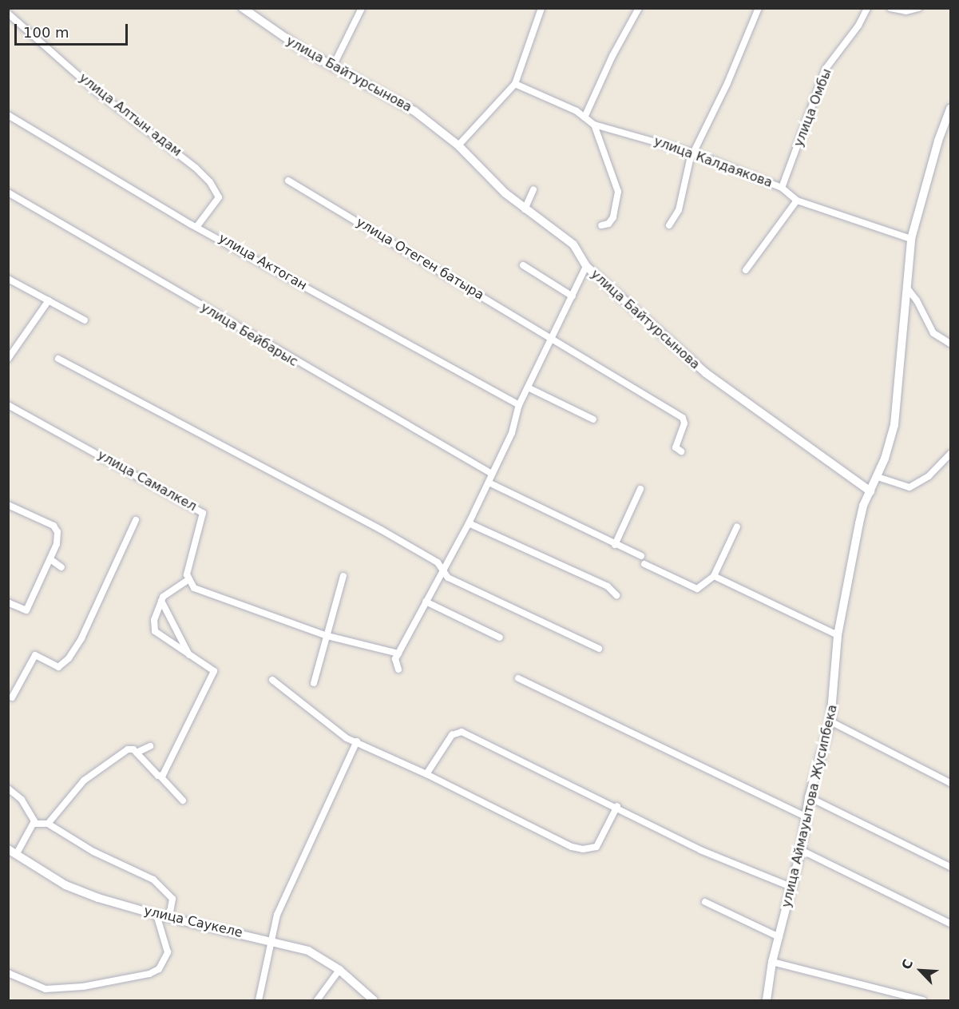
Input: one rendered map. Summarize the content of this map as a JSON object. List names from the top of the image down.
{
  "streets": {
    "street": [
      "улица Байтурсынова",
      "улица Омбы",
      "улица Алтын адам",
      "улица Калдаякова",
      "улица Отеген батыра",
      "улица Актоган",
      "улица Бейбарыс",
      "улица Самалкел",
      "улица Аймауытова Жусипбека",
      "улица Саукеле"
    ]
  },
  "crossings": [
    ["улица Байтурсынова", "улица Аймауытова Жусипбека"],
    ["улица Омбы", "улица Калдаякова"],
    ["улица Алтын адам", "улица Актоган"],
    ["улица Калдаякова", "улица Аймауытова Жусипбека"]
  ],
  "scale_bar": "100 m",
  "north": "top left"
}
